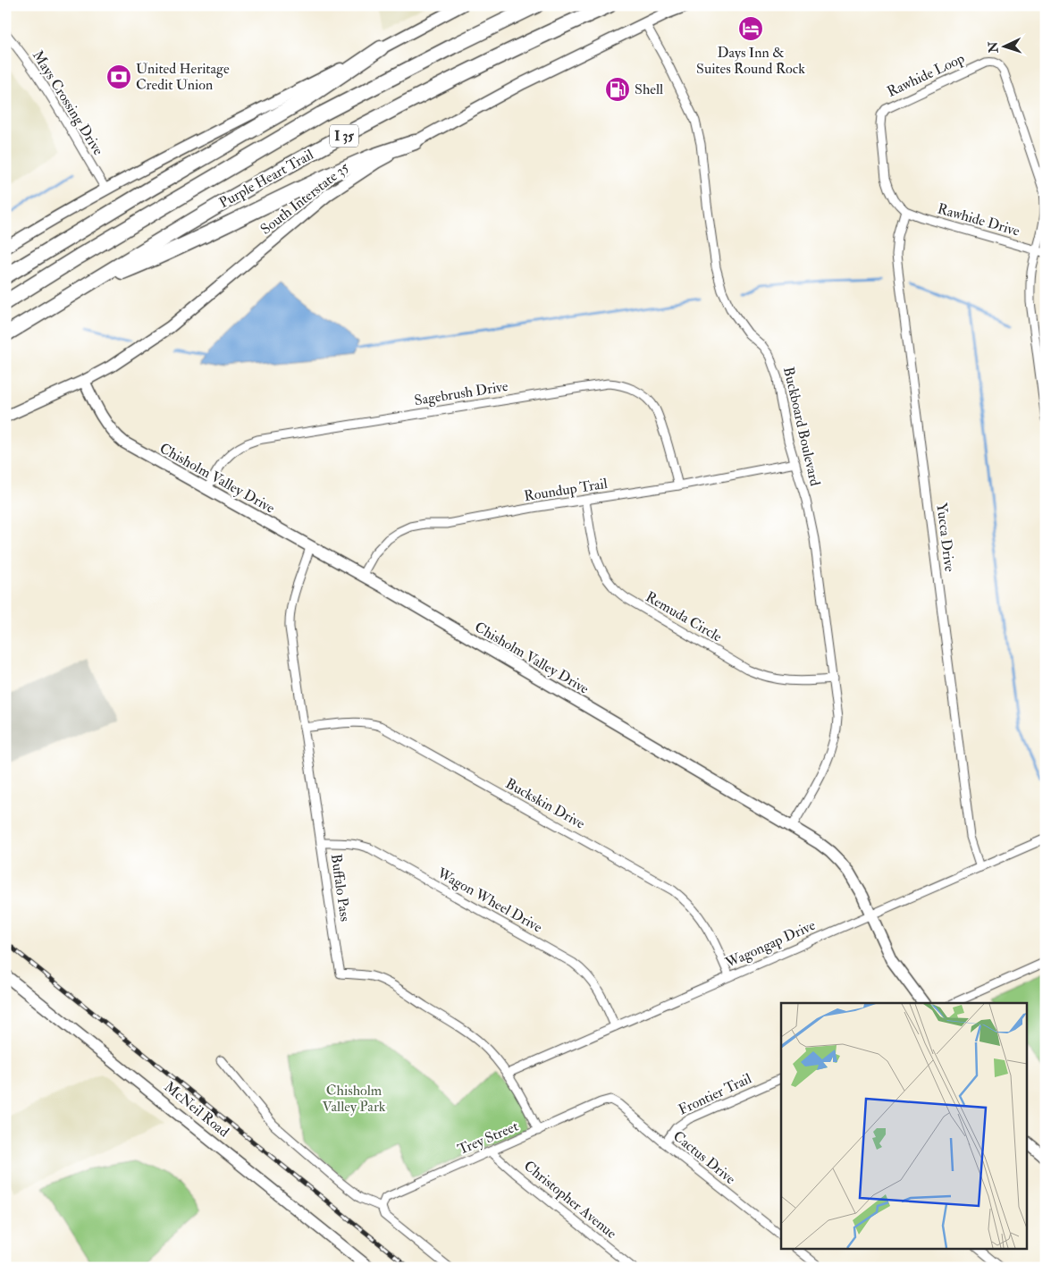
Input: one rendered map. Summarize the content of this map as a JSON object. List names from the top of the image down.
{
  "streets": {
    "highway": ["I 35", "Purple Heart Trail"],
    "main road": ["South Interstate 35", "Chisholm Valley Drive", "McNeil Road"],
    "street": [
      "Rawhide Loop",
      "Mays Crossing Drive",
      "Rawhide Drive",
      "Sagebrush Drive",
      "Buckboard Boulevard",
      "Roundup Trail",
      "Yucca Drive",
      "Remuda Circle",
      "Buckskin Drive",
      "Buffalo Pass",
      "Wagon Wheel Drive",
      "Wagongap Drive",
      "Frontier Trail",
      "Trey Street",
      "Cactus Drive",
      "Christopher Avenue"
    ]
  },
  "crossings": [
    ["Rawhide Loop", "Rawhide Drive"],
    ["Rawhide Loop", "Yucca Drive"],
    ["South Interstate 35", "Buckboard Boulevard"],
    ["South Interstate 35", "Chisholm Valley Drive"],
    ["Rawhide Drive", "Yucca Drive"],
    ["Sagebrush Drive", "Chisholm Valley Drive"],
    ["Sagebrush Drive", "Roundup Trail"],
    ["Buckboard Boulevard", "Chisholm Valley Drive"],
    ["Buckboard Boulevard", "Roundup Trail"],
    ["Buckboard Boulevard", "Remuda Circle"],
    ["Chisholm Valley Drive", "Roundup Trail"],
    ["Chisholm Valley Drive", "Buffalo Pass"],
    ["Chisholm Valley Drive", "Wagongap Drive"],
    ["Roundup Trail", "Remuda Circle"],
    ["Yucca Drive", "Wagongap Drive"],
    ["Buckskin Drive", "Buffalo Pass"],
    ["Buckskin Drive", "Wagongap Drive"],
    ["Buffalo Pass", "Wagon Wheel Drive"],
    ["Buffalo Pass", "Wagongap Drive"],
    ["Buffalo Pass", "Trey Street"],
    ["Wagon Wheel Drive", "Wagongap Drive"],
    ["Frontier Trail", "Cactus Drive"],
    ["Trey Street", "Cactus Drive"],
    ["Trey Street", "Christopher Avenue"]
  ],
  "parks": ["Chisholm Valley Park"],
  "places": {
    "hotel": ["Days Inn & Suites Round Rock"],
    "bank": ["United Heritage Credit Union"],
    "fuel station": ["Shell"]
  },
  "north": "left"
}
